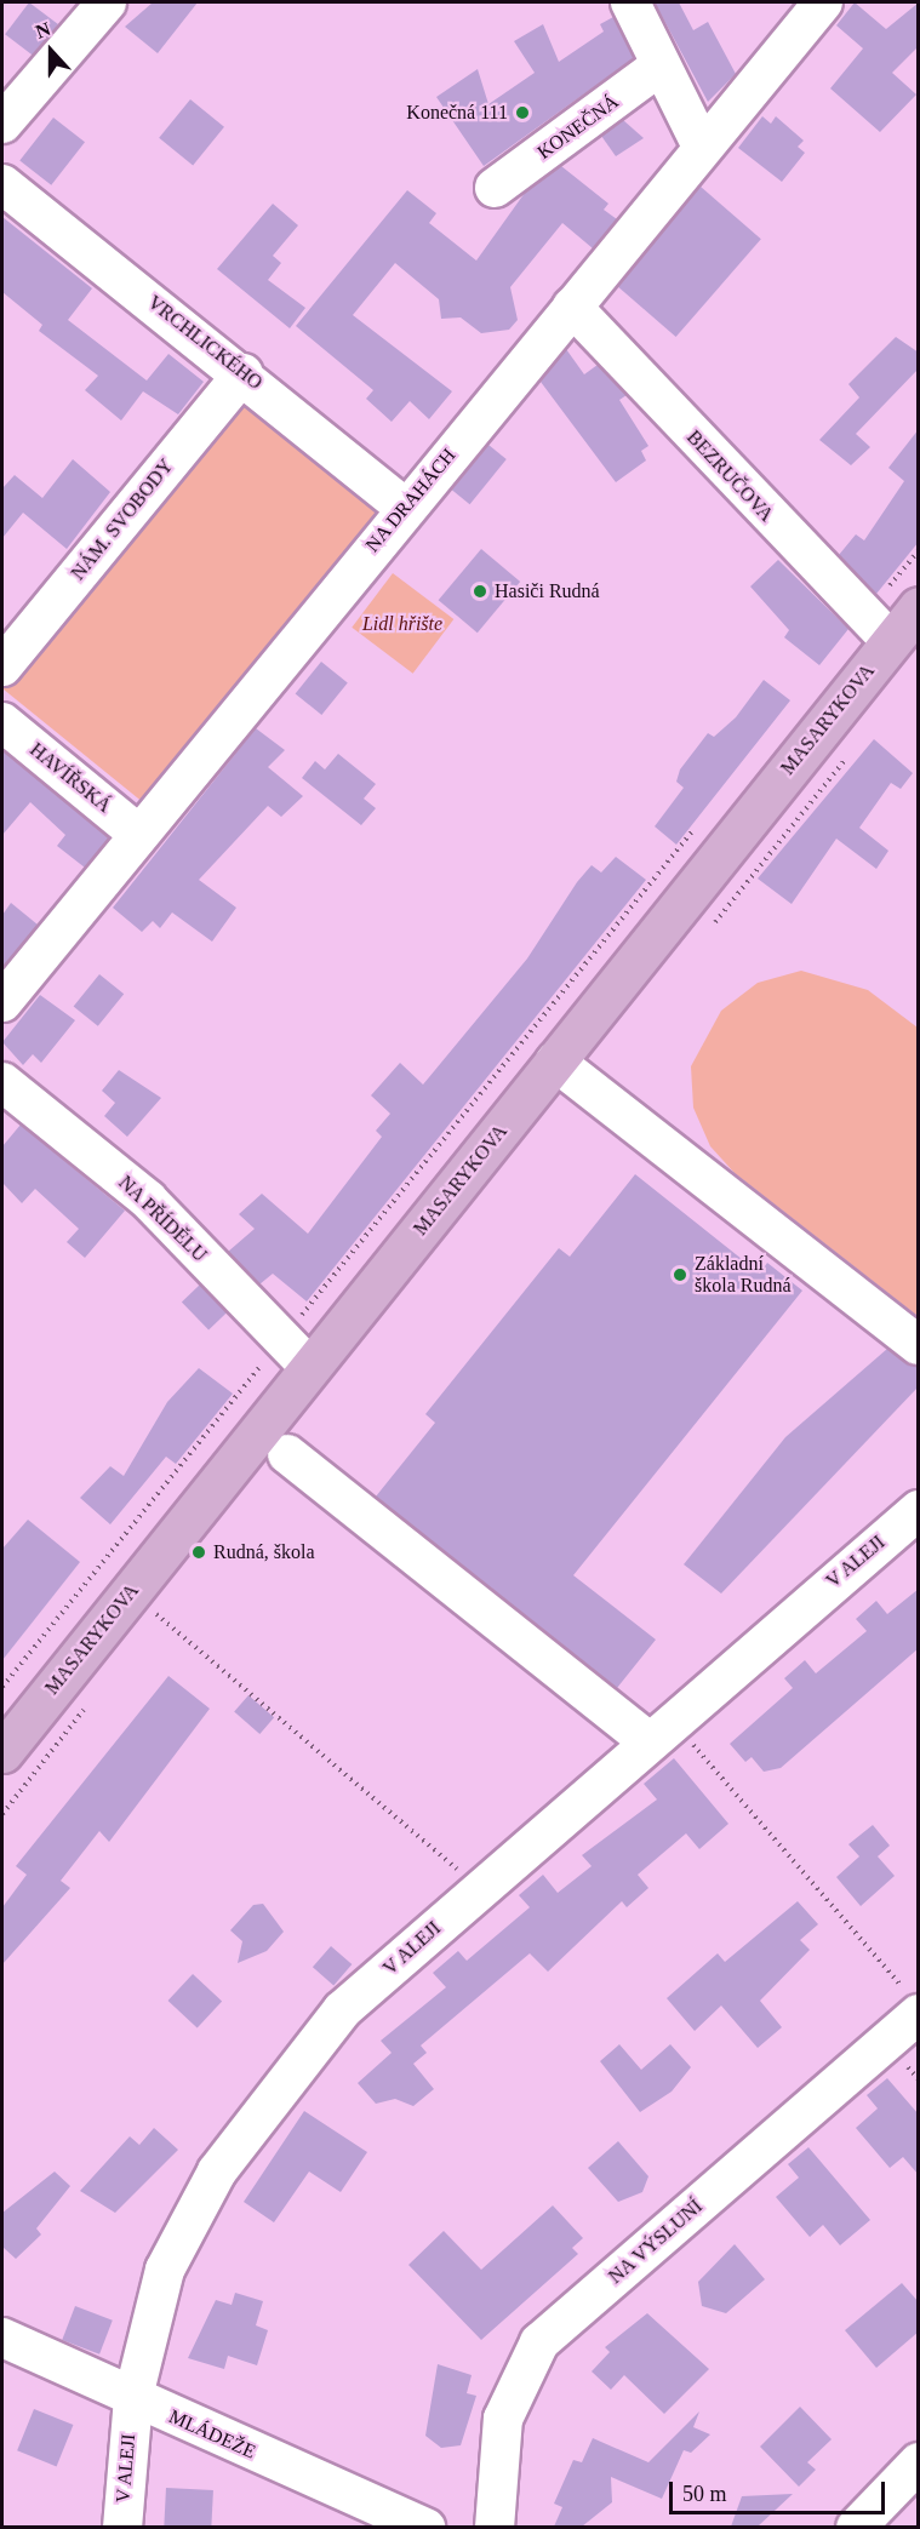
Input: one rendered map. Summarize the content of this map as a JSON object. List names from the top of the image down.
{
  "streets": {
    "main road": ["MASARYKOVA"],
    "street": [
      "KONEČNÁ",
      "VRCHLICKÉHO",
      "BEZRUČOVA",
      "NA DRAHÁCH",
      "NÁM. SVOBODY",
      "HAVÍŘSKÁ",
      "NA PŘÍDĚLU",
      "V ALEJI",
      "NA VÝSLUNÍ",
      "MLÁDEŽE"
    ]
  },
  "crossings": [
    ["VRCHLICKÉHO", "NA DRAHÁCH"],
    ["VRCHLICKÉHO", "NÁM. SVOBODY"],
    ["BEZRUČOVA", "NA DRAHÁCH"],
    ["BEZRUČOVA", "MASARYKOVA"],
    ["NA DRAHÁCH", "HAVÍŘSKÁ"],
    ["MASARYKOVA", "NA PŘÍDĚLU"],
    ["V ALEJI", "MLÁDEŽE"]
  ],
  "parks": ["Lidl hřište"],
  "places": [
    "Konečná 111",
    "Hasiči Rudná",
    "Základní škola Rudná",
    "Rudná, škola"
  ],
  "scale_bar": "50 m",
  "north": "top"
}
